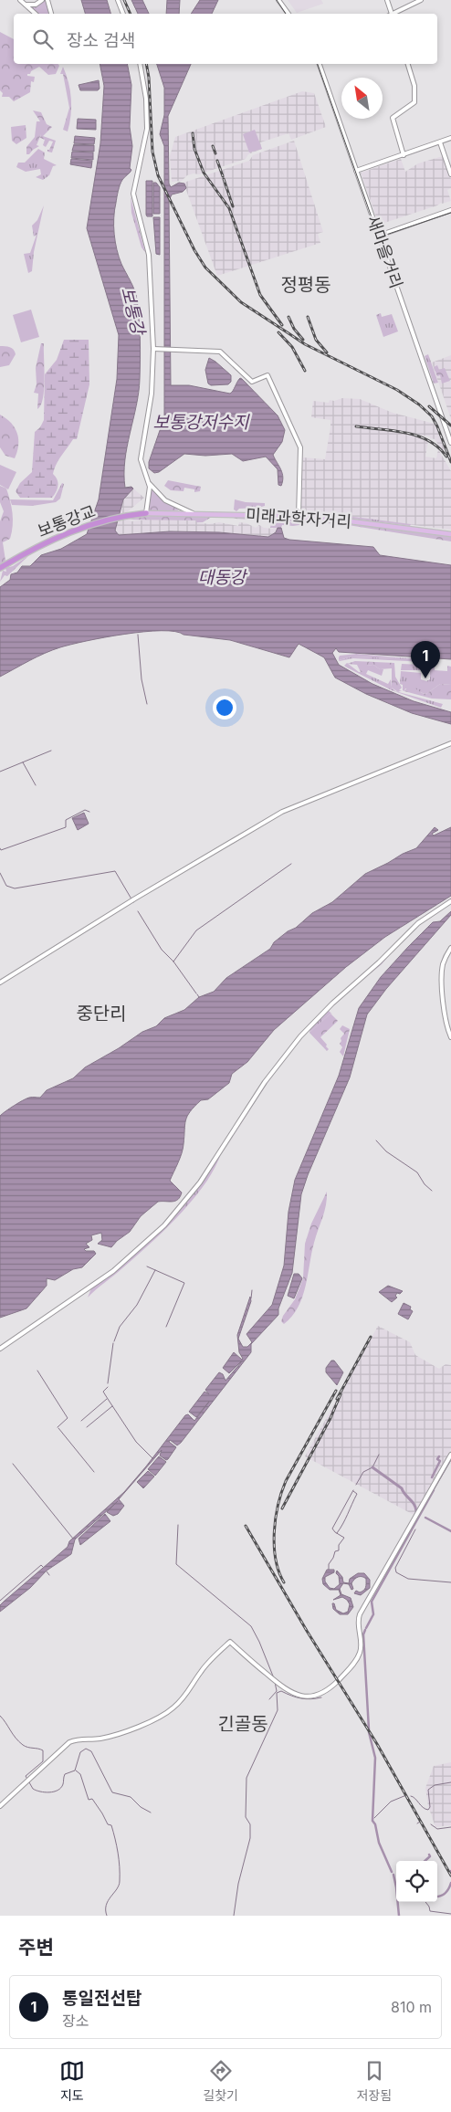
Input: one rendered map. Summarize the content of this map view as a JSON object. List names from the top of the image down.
{
  "streets": {
    "highway": ["보통강교"],
    "main road": ["새마을거리", "미래과학자거리"]
  },
  "crossings": [
    ["미래과학자거리", "보통강교"]
  ],
  "districts": ["정평동", "중단리", "긴골동"],
  "water": ["보통강", "보통강저수지", "대동강"],
  "north": "top left",
  "page": {
    "search": "장소 검색",
    "pins": "1",
    "heading": "주변",
    "list": [
      {
        "mark": "1",
        "name": "통일전선탑",
        "note": "장소",
        "value": "810 m"
      }
    ],
    "nav": ["지도", "길찾기", "저장됨"]
  }
}
